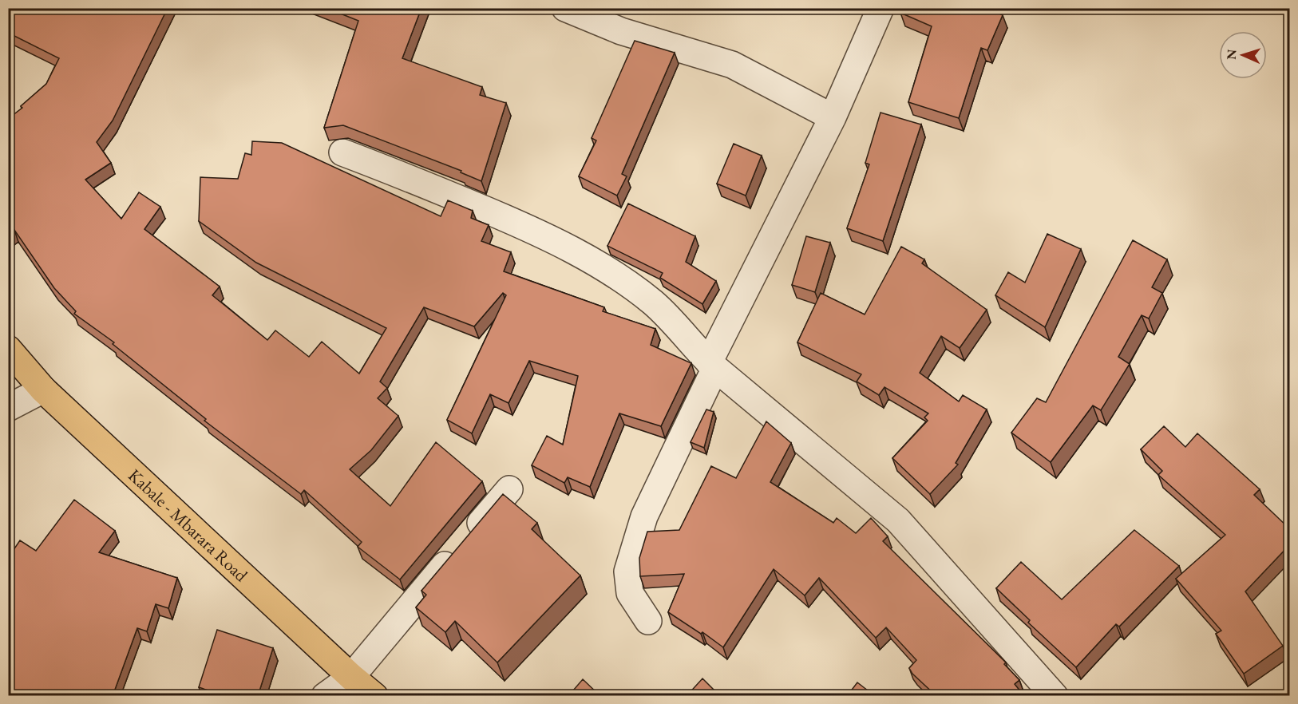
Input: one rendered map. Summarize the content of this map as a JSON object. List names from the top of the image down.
{
  "streets": {
    "main road": ["Kabale - Mbarara Road"]
  },
  "north": "left"
}
